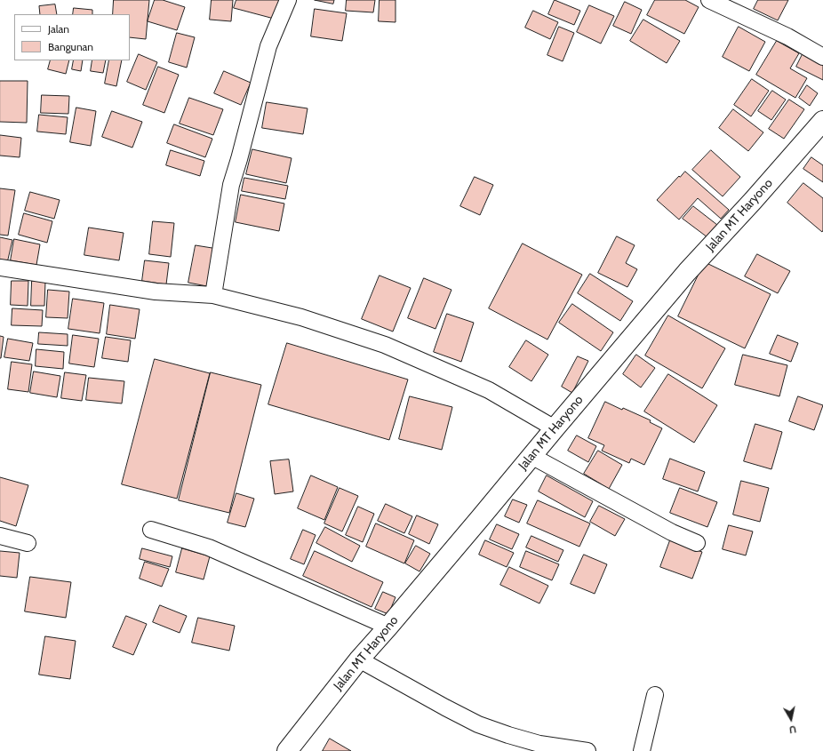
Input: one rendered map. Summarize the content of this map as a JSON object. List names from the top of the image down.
{
  "streets": {
    "main road": ["Jalan MT Haryono"]
  },
  "legend": ["Jalan", "Bangunan"],
  "north": "bottom"
}
